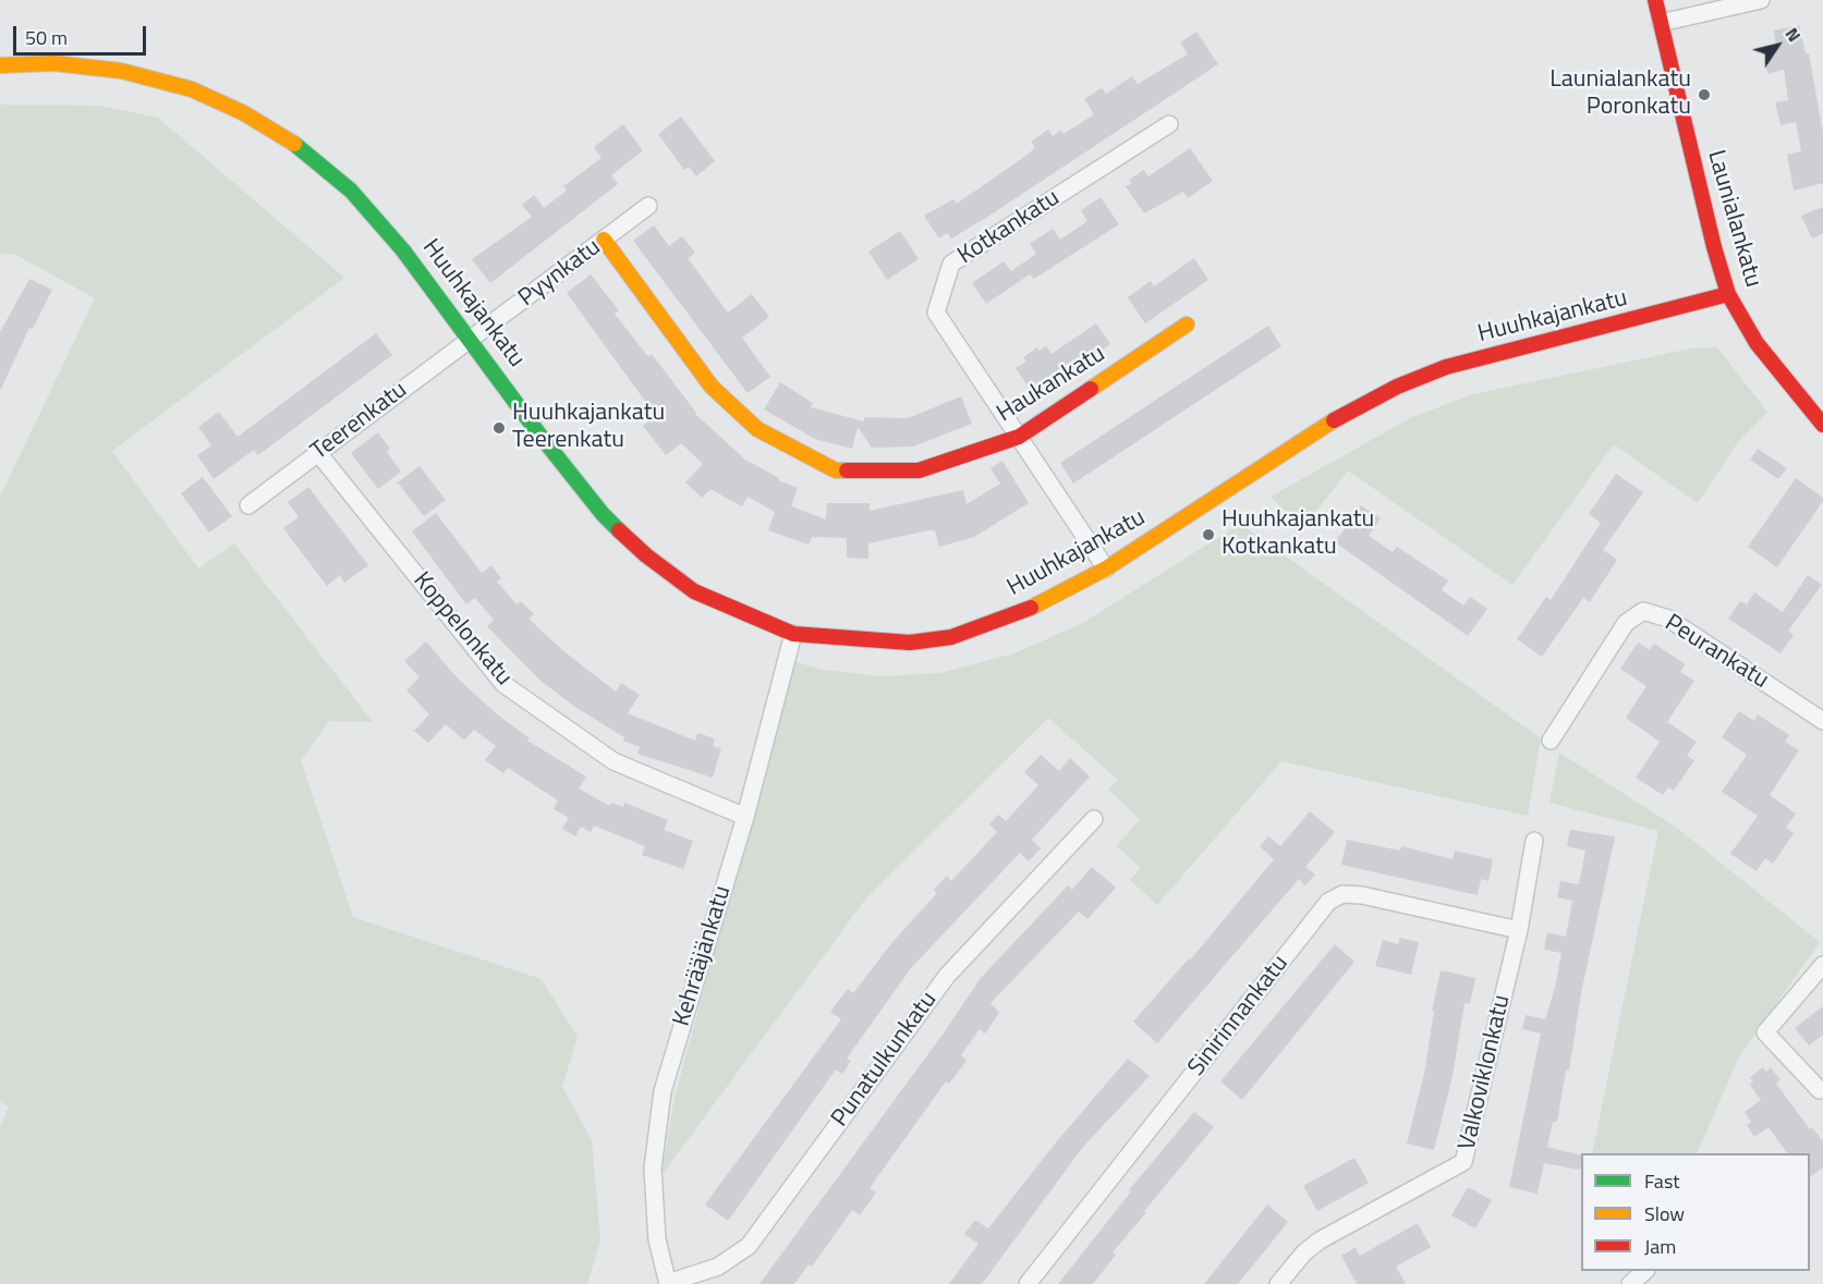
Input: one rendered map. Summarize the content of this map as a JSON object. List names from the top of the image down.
{
  "streets": {
    "street": [
      "Launialankatu",
      "Kotkankatu",
      "Pyynkatu",
      "Huuhkajankatu",
      "Haukankatu",
      "Teerenkatu",
      "Koppelonkatu",
      "Peurankatu",
      "Kehrääjänkatu",
      "Sinirinnankatu",
      "Punatulkunkatu",
      "Valkoviklonkatu"
    ]
  },
  "crossings": [
    ["Launialankatu", "Huuhkajankatu"],
    ["Kotkankatu", "Huuhkajankatu"],
    ["Kotkankatu", "Haukankatu"],
    ["Pyynkatu", "Huuhkajankatu"],
    ["Pyynkatu", "Haukankatu"],
    ["Pyynkatu", "Teerenkatu"],
    ["Huuhkajankatu", "Teerenkatu"],
    ["Huuhkajankatu", "Kehrääjänkatu"],
    ["Teerenkatu", "Koppelonkatu"],
    ["Koppelonkatu", "Kehrääjänkatu"],
    ["Kehrääjänkatu", "Punatulkunkatu"],
    ["Sinirinnankatu", "Valkoviklonkatu"]
  ],
  "places": ["Launialankatu Poronkatu", "Huuhkajankatu Teerenkatu", "Huuhkajankatu Kotkankatu"],
  "legend": ["Fast", "Slow", "Jam"],
  "scale_bar": "50 m",
  "north": "top right"
}
